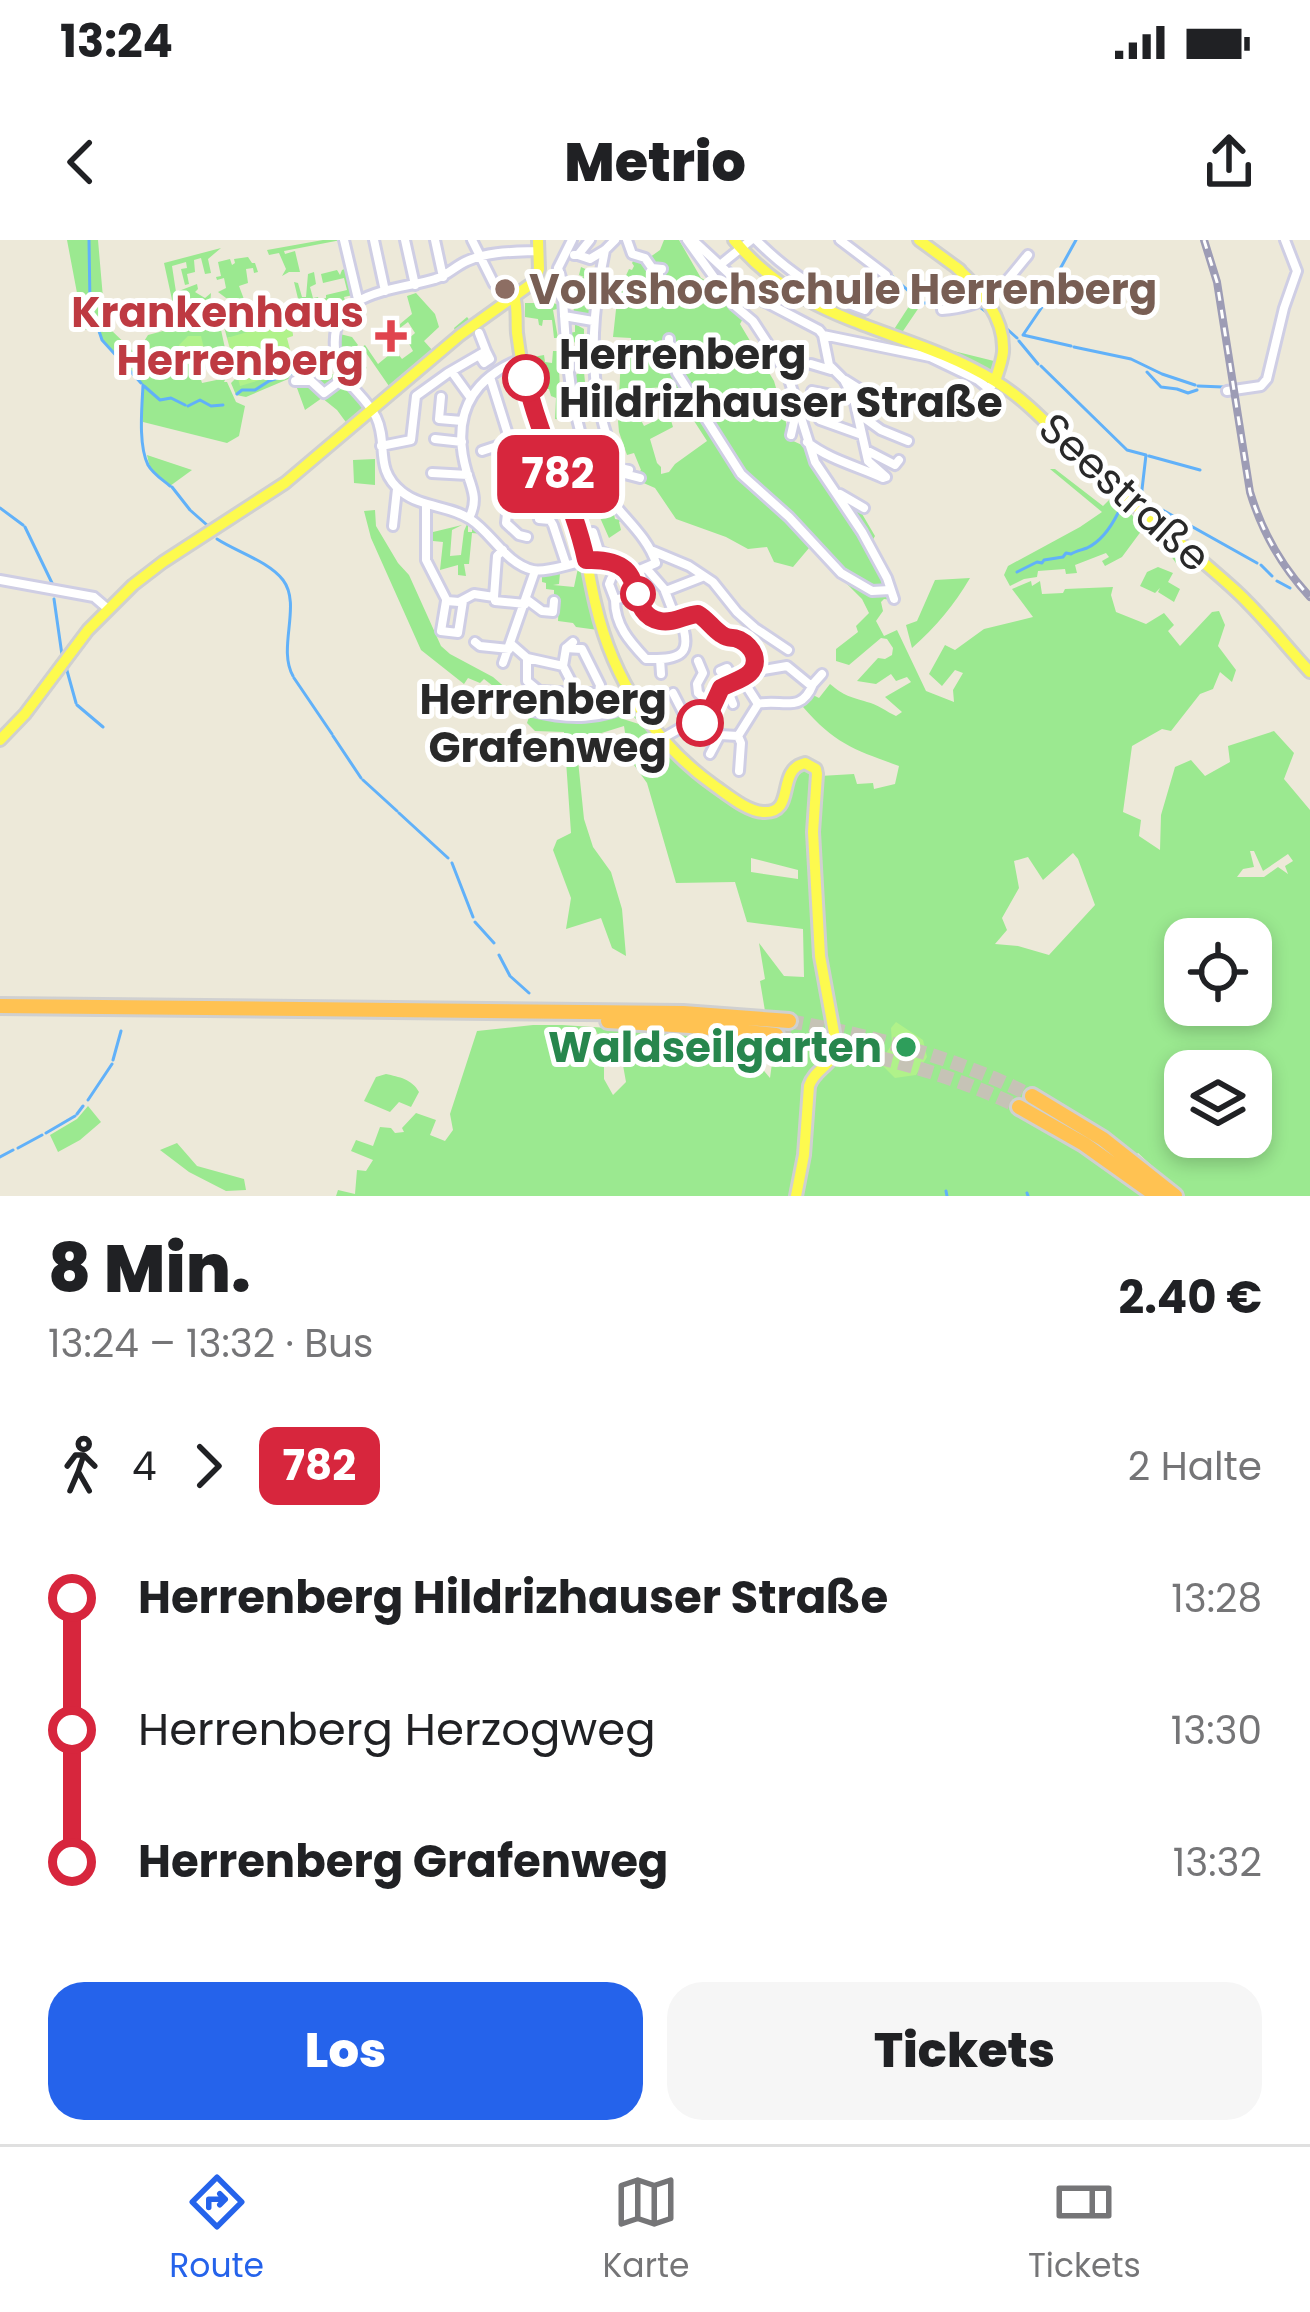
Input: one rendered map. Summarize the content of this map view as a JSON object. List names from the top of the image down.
{
  "streets": {
    "main road": ["Seestraße"]
  },
  "places": {
    "other": [
      "Volkshochschule Herrenberg",
      "Herrenberg Hildrizhauser Straße",
      "Herrenberg Grafenweg",
      "Waldseilgarten"
    ],
    "health": ["Krankenhaus Herrenberg"]
  },
  "lines": ["bus line 782"],
  "page": {
    "status": "13:24",
    "header": "Metrio",
    "on_map": "782",
    "heading": ["8 Min.", "13:24 – 13:32 · Bus", "2.40 €"],
    "legs": ["4", "782", "2 Halte"],
    "list": [
      {
        "name": "Herrenberg Hildrizhauser Straße",
        "value": "13:28"
      },
      {
        "name": "Herrenberg Herzogweg",
        "value": "13:30"
      },
      {
        "name": "Herrenberg Grafenweg",
        "value": "13:32"
      }
    ],
    "buttons": ["Los", "Tickets"],
    "tabs": ["Route", "Karte", "Tickets"]
  }
}
